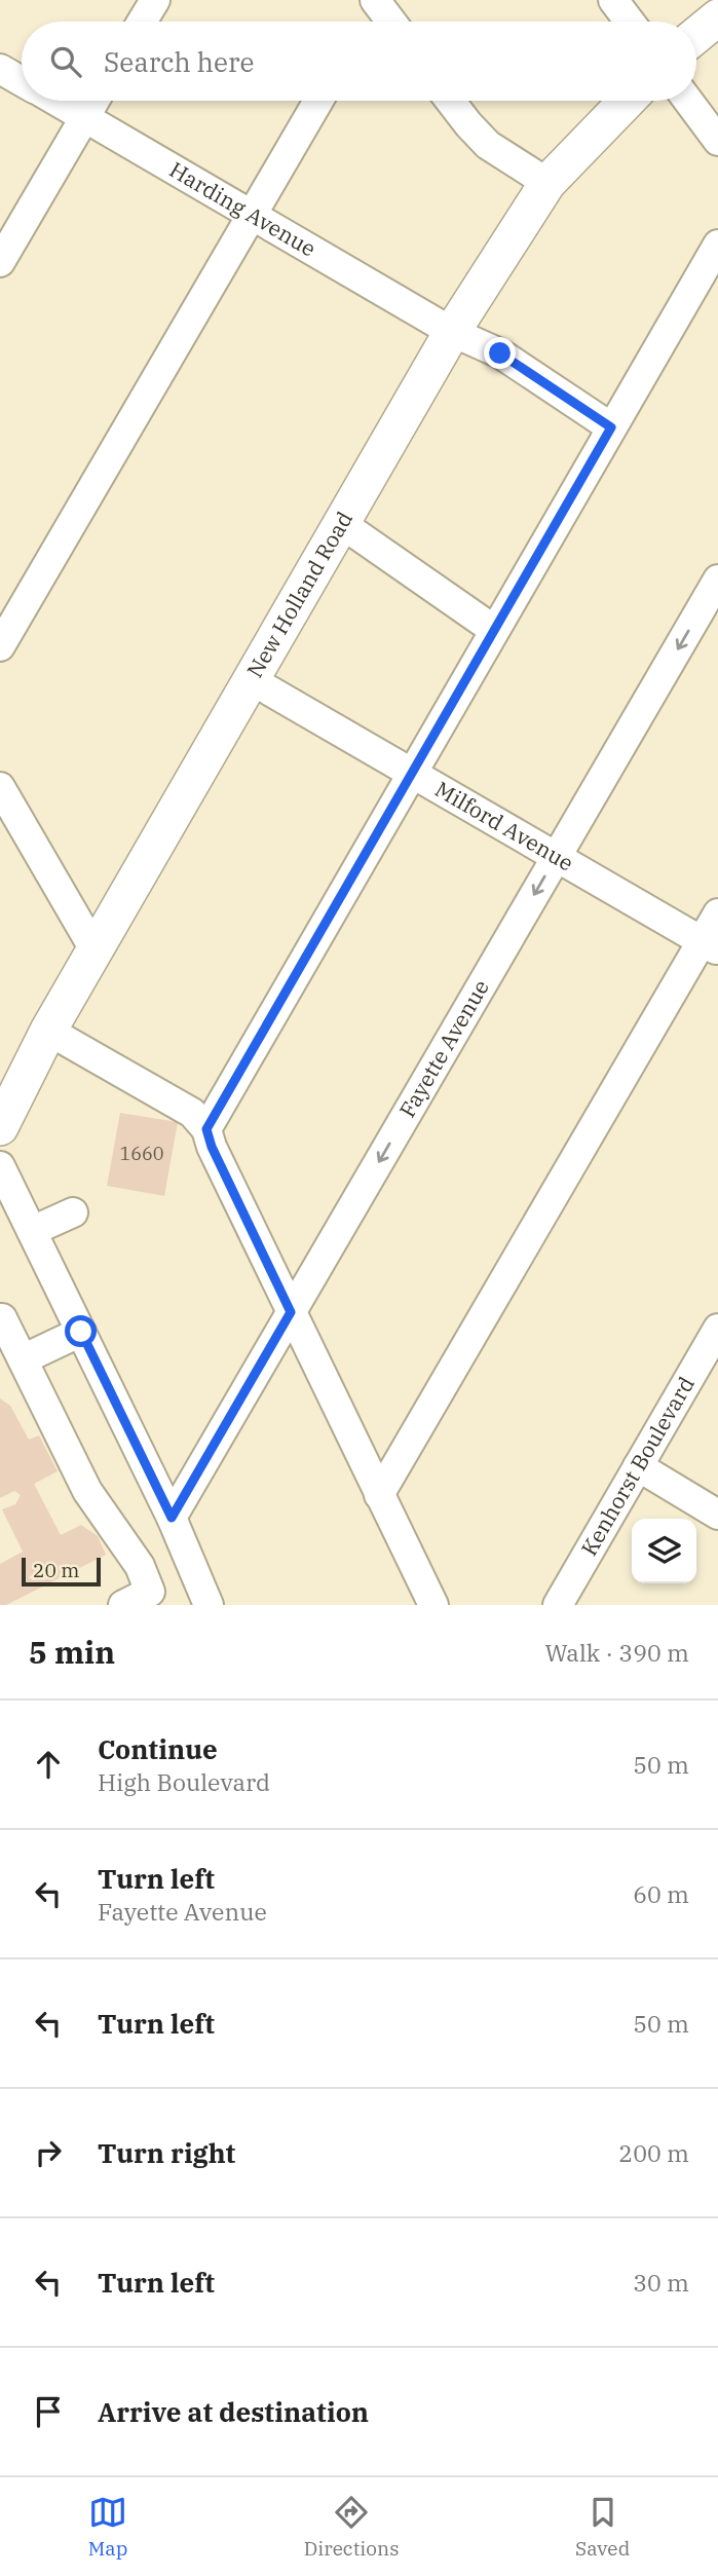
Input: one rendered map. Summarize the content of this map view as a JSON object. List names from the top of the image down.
{
  "streets": {
    "main road": ["New Holland Road"],
    "street": [
      "Harding Avenue",
      "Milford Avenue",
      "Fayette Avenue",
      "Kenhorst Boulevard"
    ]
  },
  "crossings": [
    ["Harding Avenue", "New Holland Road"],
    ["New Holland Road", "Milford Avenue"],
    ["Milford Avenue", "Fayette Avenue"]
  ],
  "house_numbers": ["1660"],
  "scale_bar": "20 m",
  "page": {
    "search": "Search here",
    "scale": "20 m",
    "heading": ["5 min", "Walk · 390 m"],
    "list": [
      ["Continue", "High Boulevard", "50 m"],
      ["Turn left", "Fayette Avenue", "60 m"],
      ["Turn left", "50 m"],
      ["Turn right", "200 m"],
      ["Turn left", "30 m"],
      "Arrive at destination"
    ],
    "nav": ["Map", "Directions", "Saved"]
  }
}
